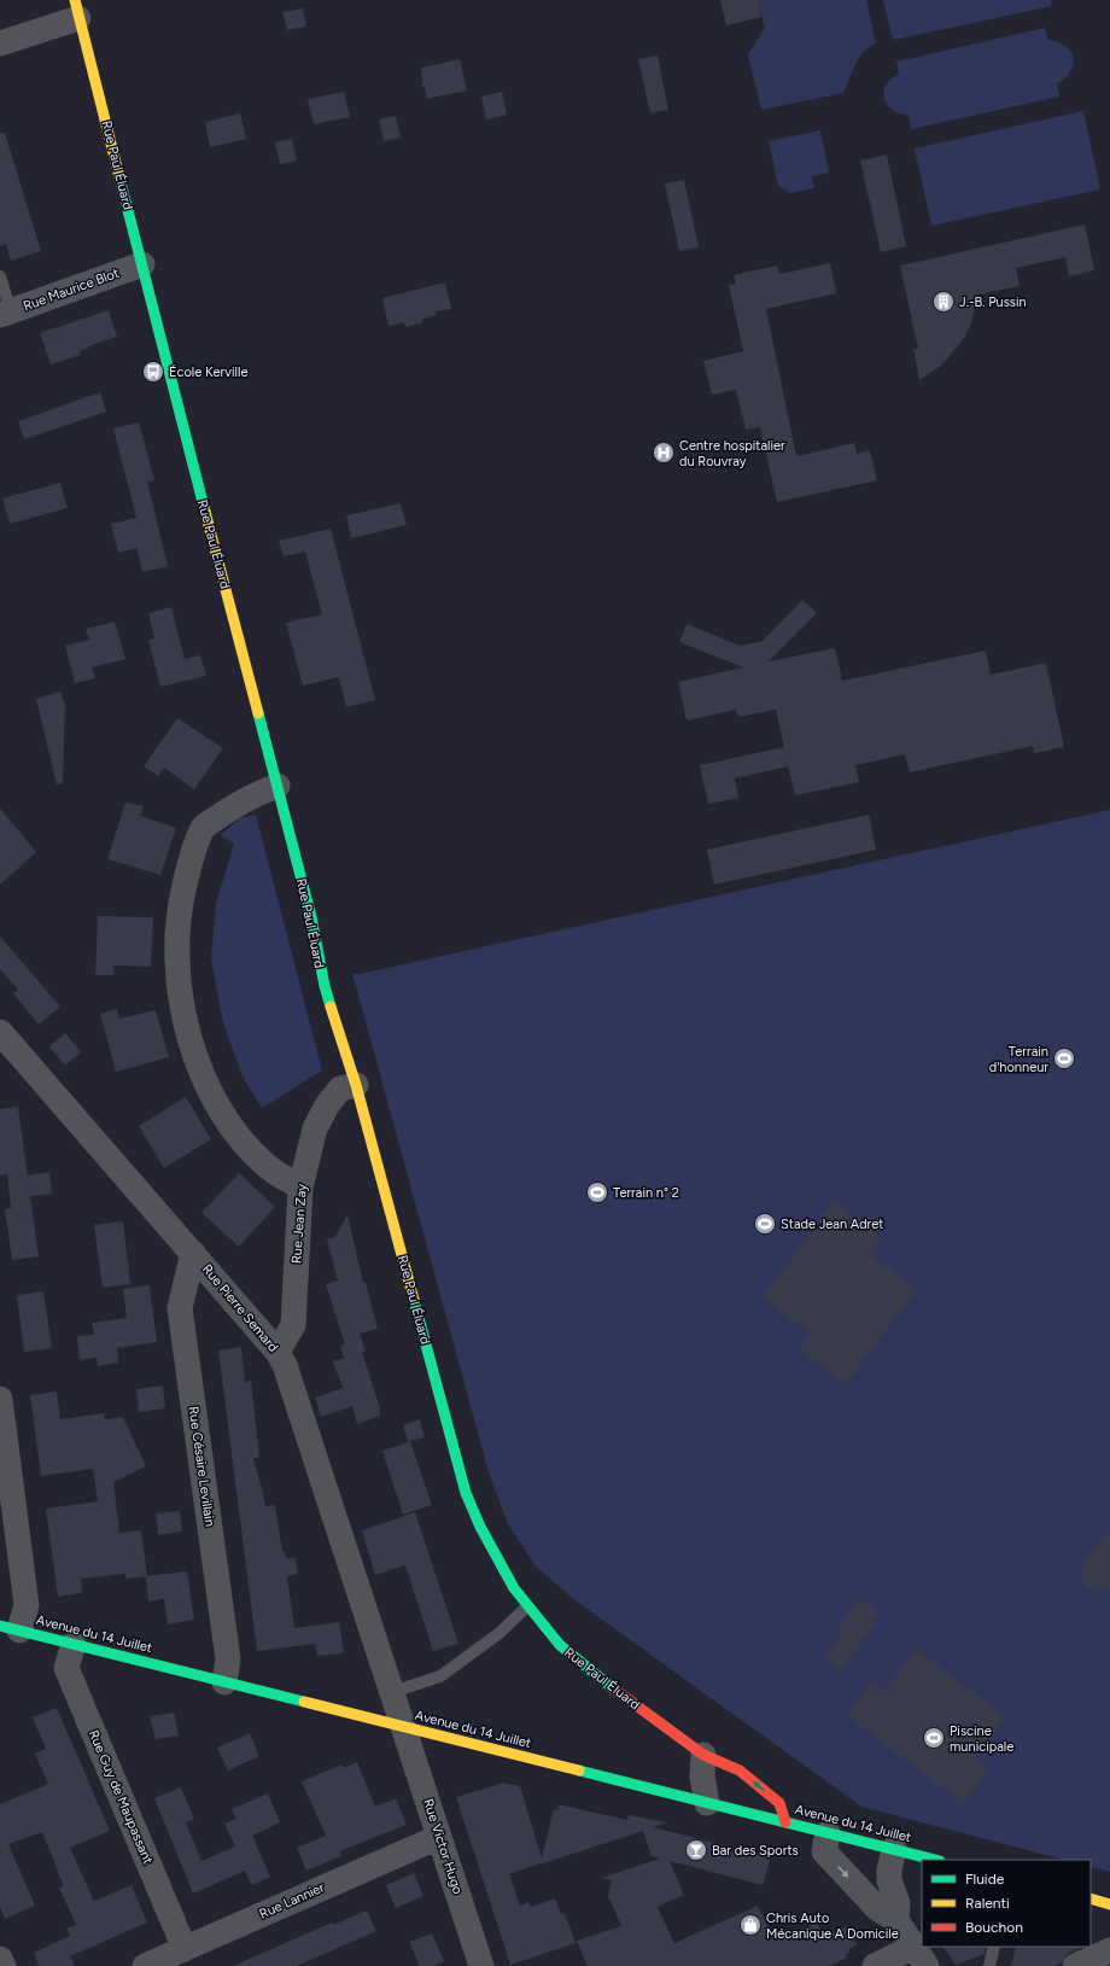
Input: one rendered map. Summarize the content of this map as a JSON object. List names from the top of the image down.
{
  "streets": {
    "street": [
      "Rue Paul Éluard",
      "Rue Maurice Blot",
      "Rue Jean Zay",
      "Rue Pierre Semard",
      "Rue Césaire Levillain",
      "Avenue du 14 Juillet",
      "Rue Guy de Maupassant",
      "Rue Victor Hugo",
      "Rue Lannier"
    ]
  },
  "crossings": [
    ["Rue Paul Éluard", "Rue Maurice Blot"],
    ["Rue Paul Éluard", "Rue Jean Zay"],
    ["Rue Paul Éluard", "Avenue du 14 Juillet"],
    ["Rue Jean Zay", "Rue Pierre Semard"],
    ["Rue Pierre Semard", "Rue Césaire Levillain"],
    ["Rue Pierre Semard", "Avenue du 14 Juillet"],
    ["Rue Pierre Semard", "Rue Victor Hugo"],
    ["Rue Césaire Levillain", "Avenue du 14 Juillet"],
    ["Avenue du 14 Juillet", "Rue Guy de Maupassant"],
    ["Avenue du 14 Juillet", "Rue Victor Hugo"],
    ["Rue Guy de Maupassant", "Rue Lannier"],
    ["Rue Victor Hugo", "Rue Lannier"]
  ],
  "places": {
    "building": ["J.-B. Pussin"],
    "bus stop": ["École Kerville"],
    "hospital": ["Centre hospitalier du Rouvray"],
    "sports": [
      "Terrain d'honneur",
      "Terrain n° 2",
      "Stade Jean Adret",
      "Piscine municipale"
    ],
    "bar": ["Bar des Sports"],
    "shop": ["Chris Auto Mécanique A Domicile"]
  },
  "legend": ["Fluide", "Ralenti", "Bouchon"]
}
